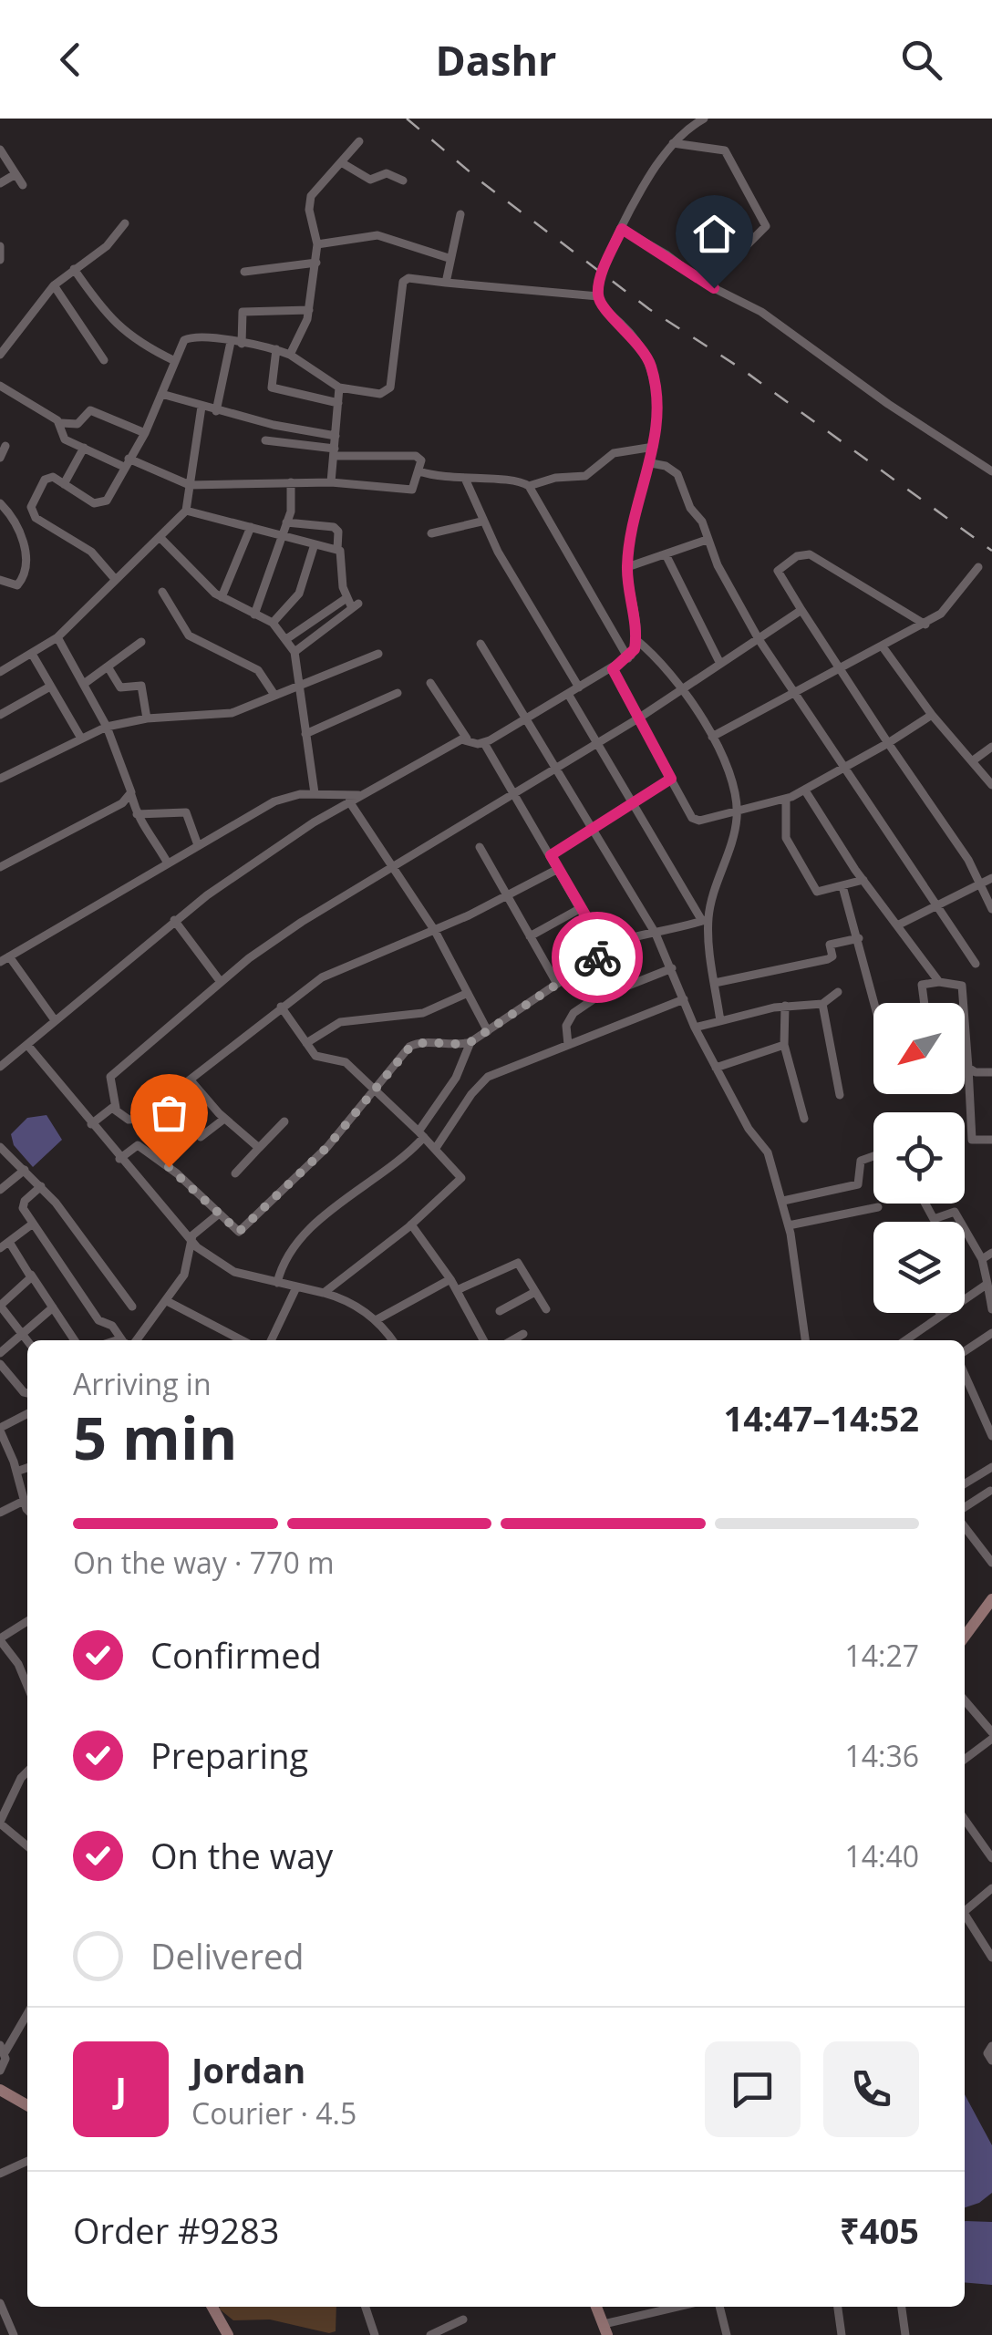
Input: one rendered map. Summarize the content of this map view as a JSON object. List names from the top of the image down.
{
  "north": "bottom left",
  "page": {
    "header": "Dashr",
    "heading": ["5 min", "Arriving in", "14:47–14:52"],
    "panel": [
      "Jordan",
      "Courier · 4.5",
      "Order #9283",
      "₹405"
    ],
    "bar": "On the way · 770 m",
    "list": [
      ["Confirmed", "14:27"],
      ["Preparing", "14:36"],
      ["On the way", "14:40"],
      "Delivered"
    ],
    "round": "J"
  }
}
